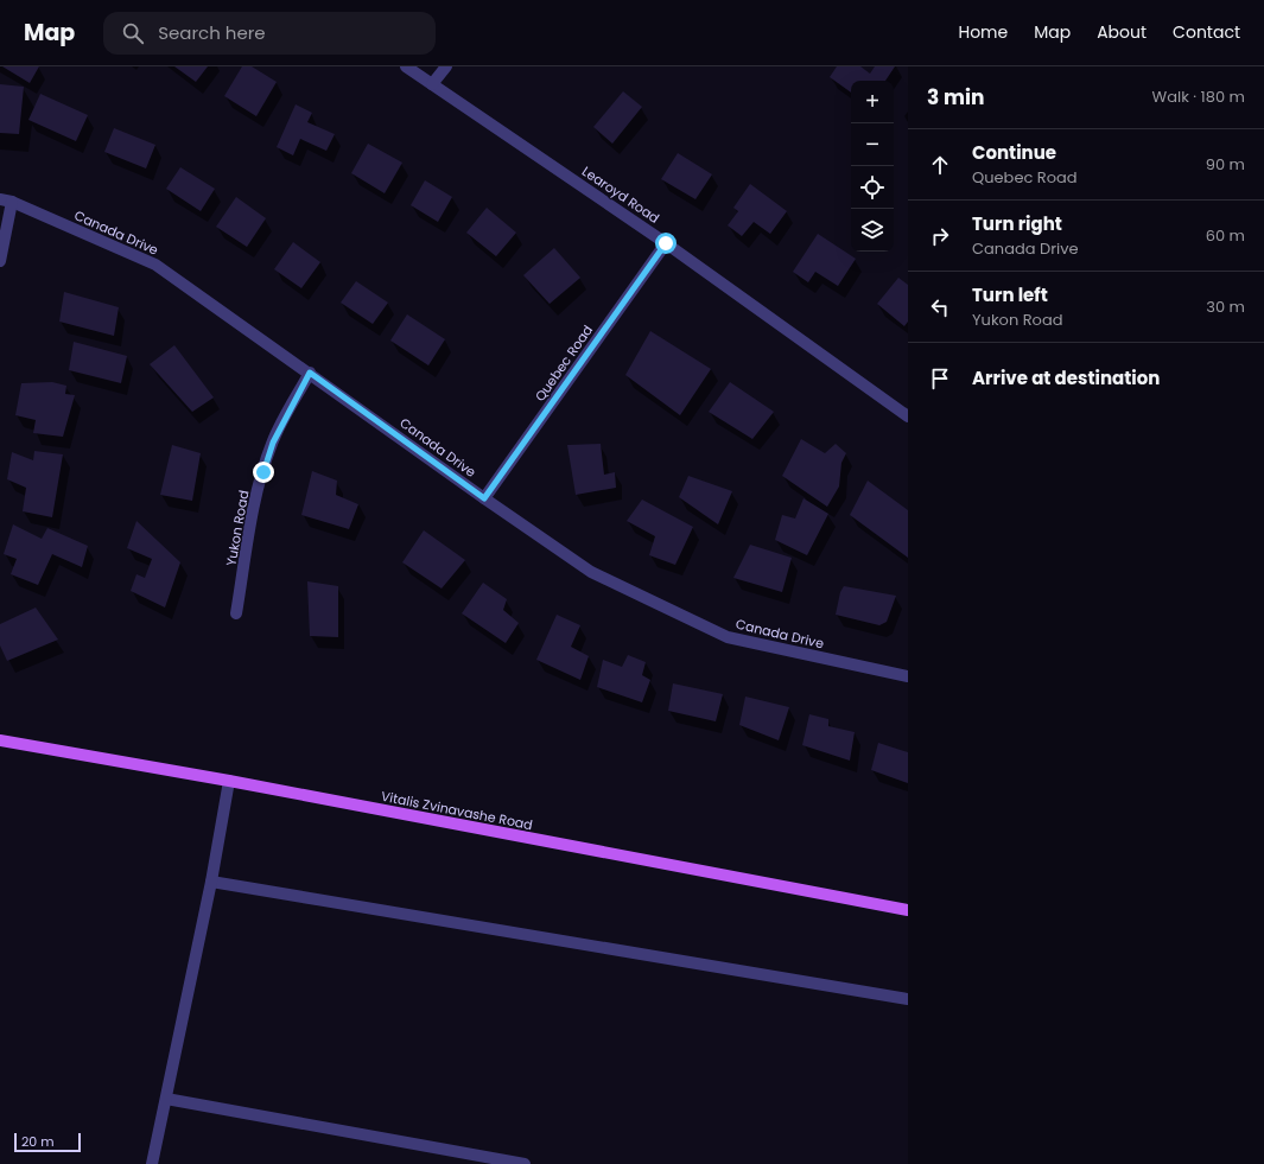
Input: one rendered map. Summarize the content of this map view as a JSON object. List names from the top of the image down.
{
  "streets": {
    "main road": ["Vitalis Zvinavashe Road"],
    "street": [
      "Learoyd Road",
      "Canada Drive",
      "Quebec Road",
      "Yukon Road"
    ]
  },
  "crossings": [
    ["Learoyd Road", "Quebec Road"],
    ["Canada Drive", "Quebec Road"],
    ["Canada Drive", "Yukon Road"]
  ],
  "scale_bar": "20 m",
  "page": {
    "header": "Map",
    "search": "Search here",
    "nav": [
      "Home",
      "Map",
      "About",
      "Contact"
    ],
    "heading": ["3 min", "Walk · 180 m"],
    "map_buttons": ["+", "−"],
    "list": [
      ["Continue", "Quebec Road", "90 m"],
      ["Turn right", "Canada Drive", "60 m"],
      ["Turn left", "Yukon Road", "30 m"],
      "Arrive at destination"
    ],
    "scale": "20 m"
  }
}
